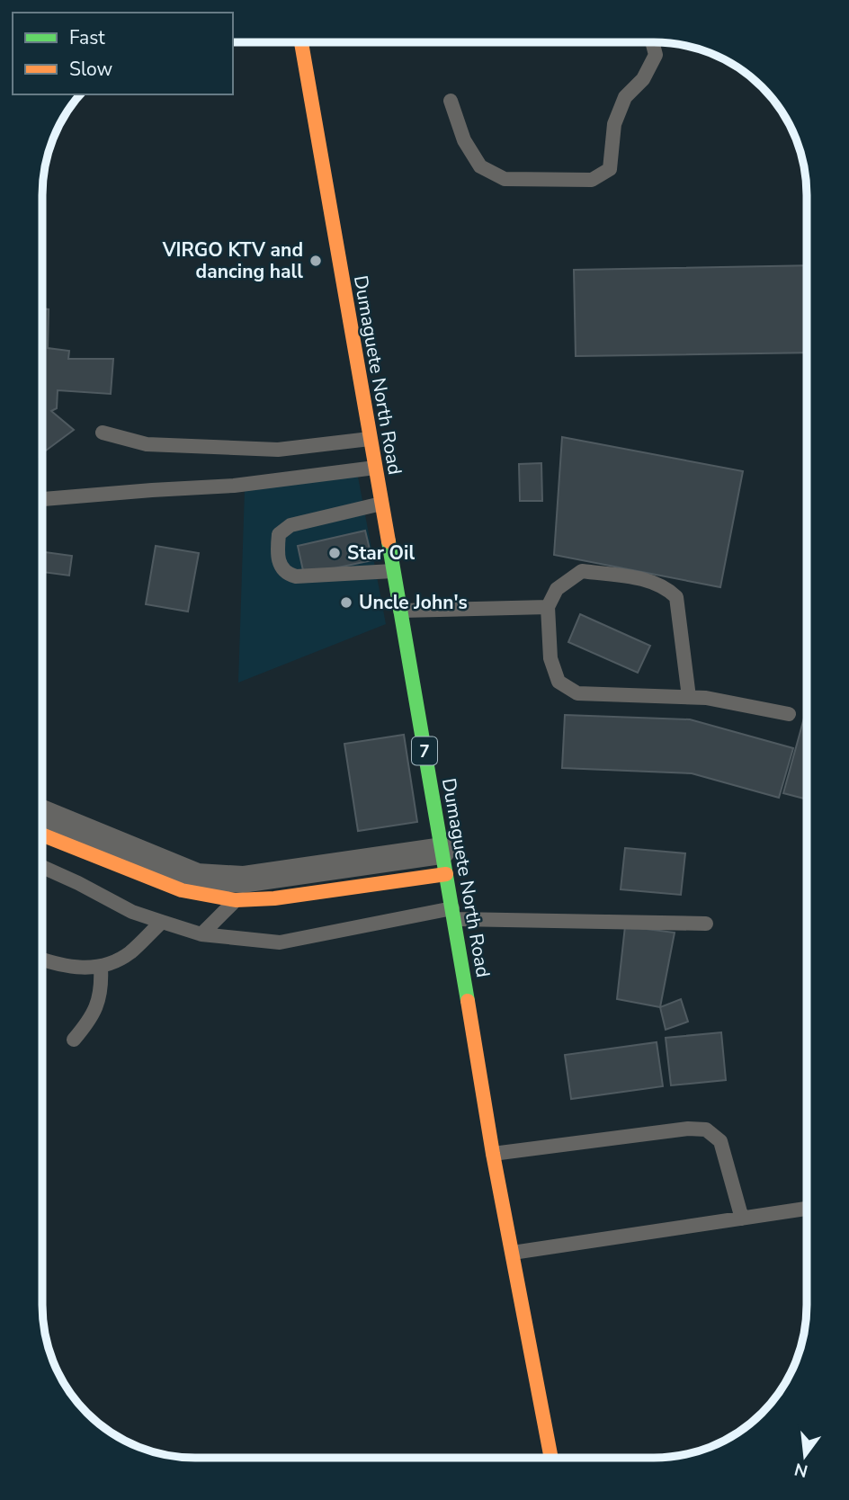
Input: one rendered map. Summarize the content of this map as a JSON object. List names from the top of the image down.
{
  "streets": {
    "main road": ["Dumaguete North Road", "7"]
  },
  "places": ["VIRGO KTV and dancing hall", "Star Oil", "Uncle John's"],
  "legend": ["Fast", "Slow"],
  "north": "bottom"
}
